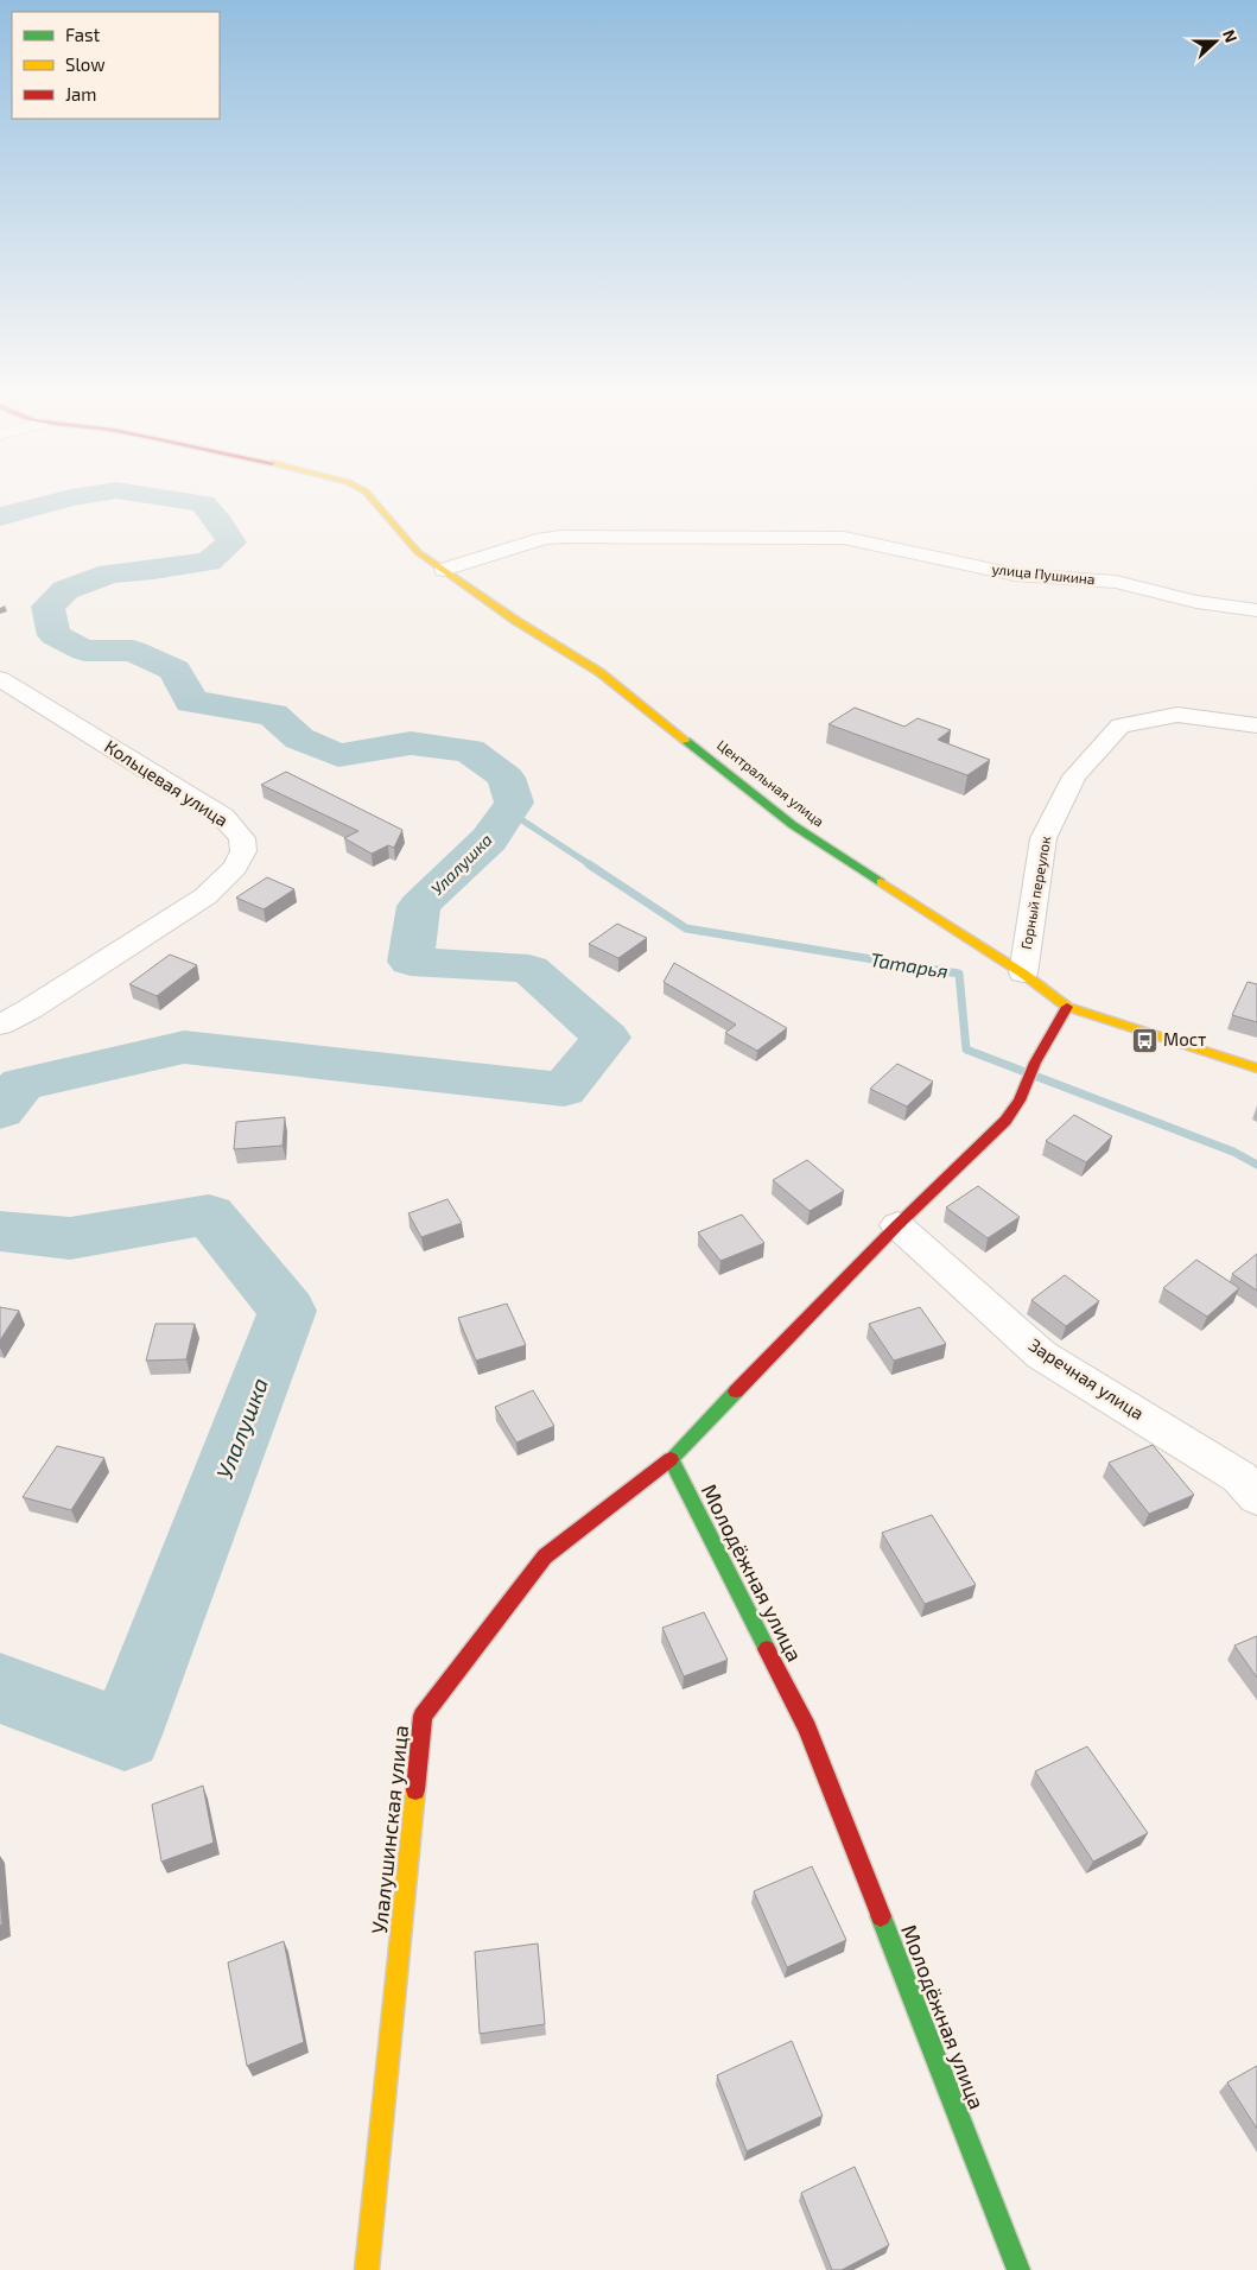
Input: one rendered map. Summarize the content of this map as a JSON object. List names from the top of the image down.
{
  "streets": {
    "street": [
      "улица Пушкина",
      "Кольцевая улица",
      "Центральная улица",
      "Горный переулок",
      "Заречная улица",
      "Молодёжная улица",
      "Улалушинская улица"
    ]
  },
  "crossings": [
    ["улица Пушкина", "Центральная улица"],
    ["Центральная улица", "Горный переулок"],
    ["Молодёжная улица", "Улалушинская улица"]
  ],
  "water": ["Улалушка", "Татарья"],
  "places": {
    "bus stop": ["Мост"]
  },
  "legend": ["Fast", "Slow", "Jam"],
  "north": "right"
}
